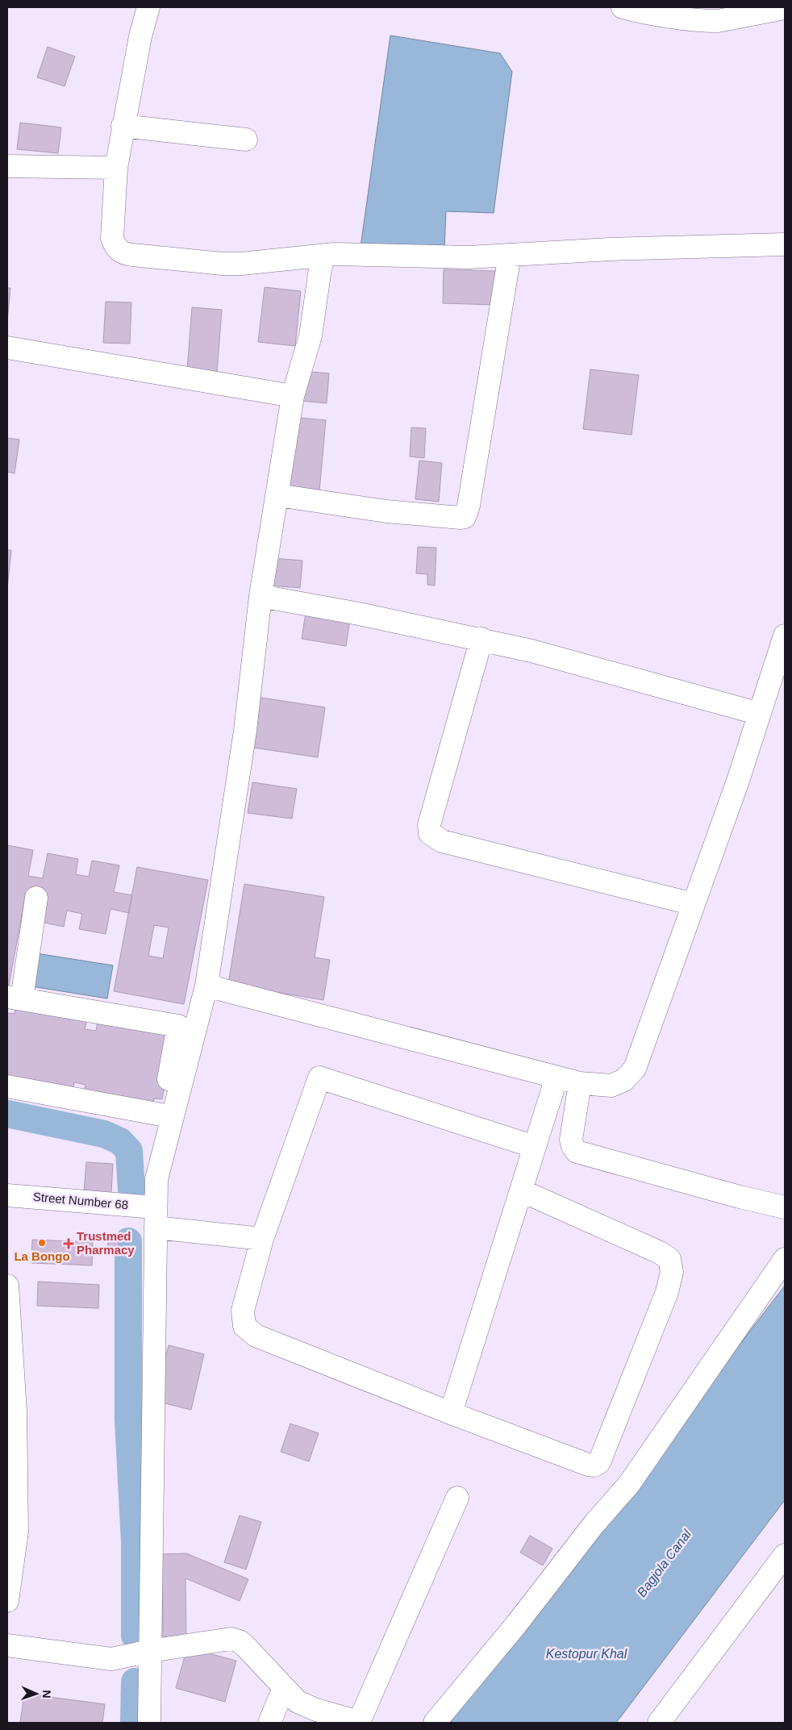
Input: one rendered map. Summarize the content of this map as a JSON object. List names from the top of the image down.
{
  "streets": {
    "street": ["Street Number 68"]
  },
  "water": ["Bagjola Canal", "Kestopur Khal"],
  "places": {
    "other": ["La Bongo"],
    "health": ["Trustmed Pharmacy"]
  },
  "north": "right"
}
